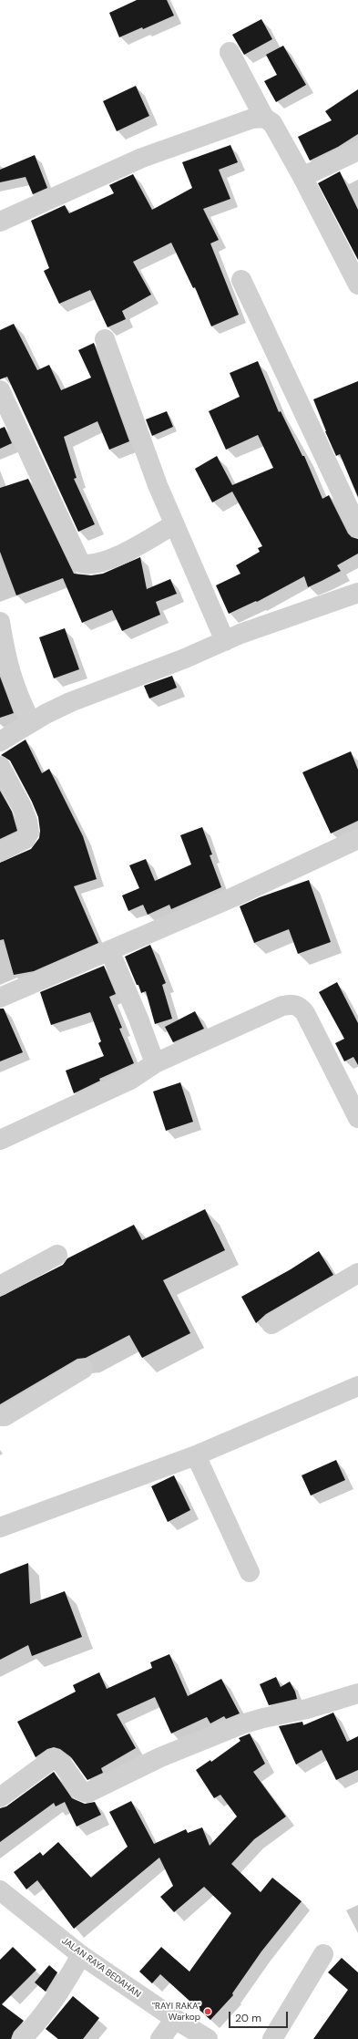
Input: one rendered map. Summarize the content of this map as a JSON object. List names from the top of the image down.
{
  "streets": {
    "street": ["JALAN RAYA BEDAHAN"]
  },
  "places": ["\"RAYI RAKA\" Warkop"],
  "scale_bar": "20 m"
}
